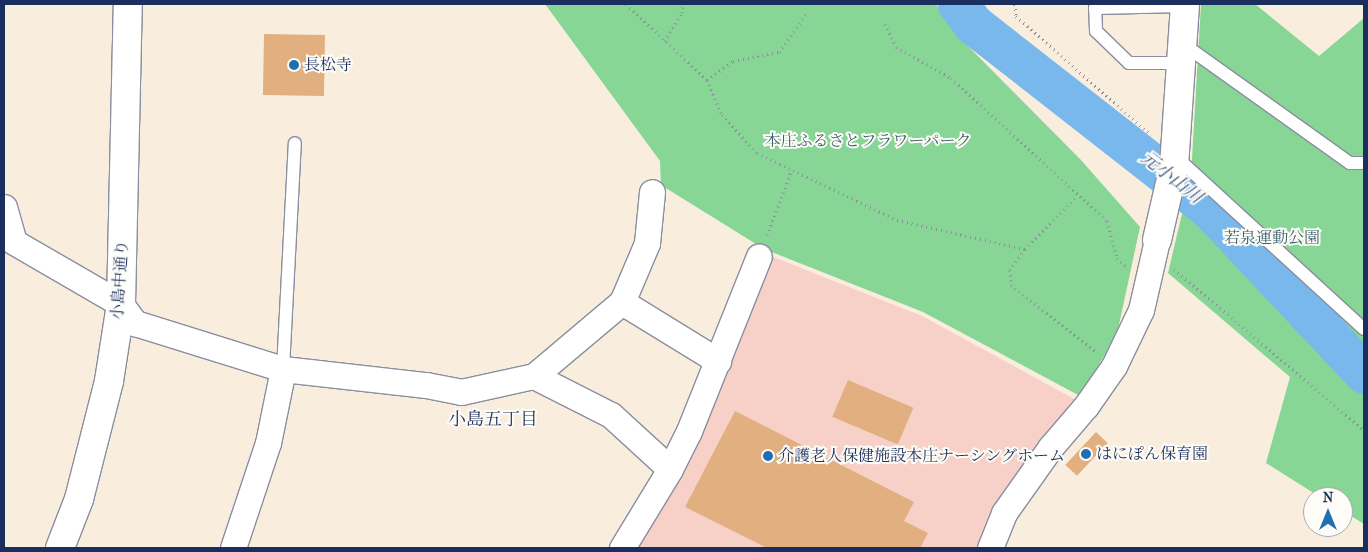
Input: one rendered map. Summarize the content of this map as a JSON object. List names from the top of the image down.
{
  "streets": {
    "street": ["小島中通り"]
  },
  "districts": ["小島五丁目"],
  "water": ["元小山川"],
  "parks": ["本庄ふるさとフラワーパーク", "若泉運動公園"],
  "places": ["長松寺", "はにぽん保育園", "介護老人保健施設本庄ナーシングホーム"],
  "north": "top"
}
